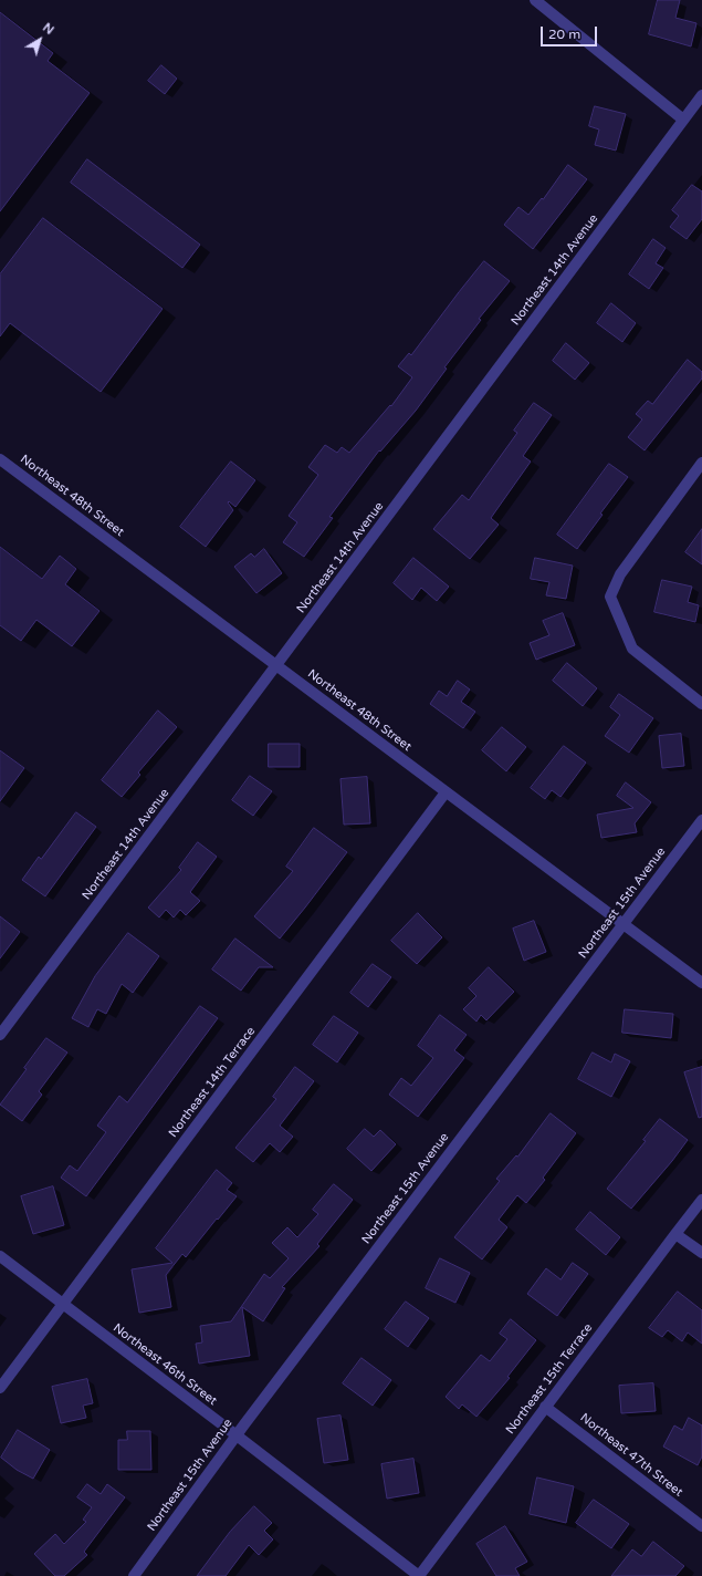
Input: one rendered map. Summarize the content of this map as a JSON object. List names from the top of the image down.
{
  "streets": {
    "street": [
      "Northeast 14th Avenue",
      "Northeast 48th Street",
      "Northeast 15th Avenue",
      "Northeast 14th Terrace",
      "Northeast 46th Street",
      "Northeast 15th Terrace",
      "Northeast 47th Street"
    ]
  },
  "crossings": [
    ["Northeast 14th Avenue", "Northeast 48th Street"],
    ["Northeast 48th Street", "Northeast 15th Avenue"],
    ["Northeast 48th Street", "Northeast 14th Terrace"],
    ["Northeast 15th Avenue", "Northeast 46th Street"],
    ["Northeast 14th Terrace", "Northeast 46th Street"],
    ["Northeast 46th Street", "Northeast 15th Terrace"],
    ["Northeast 15th Terrace", "Northeast 47th Street"]
  ],
  "scale_bar": "20 m",
  "north": "top right"
}
